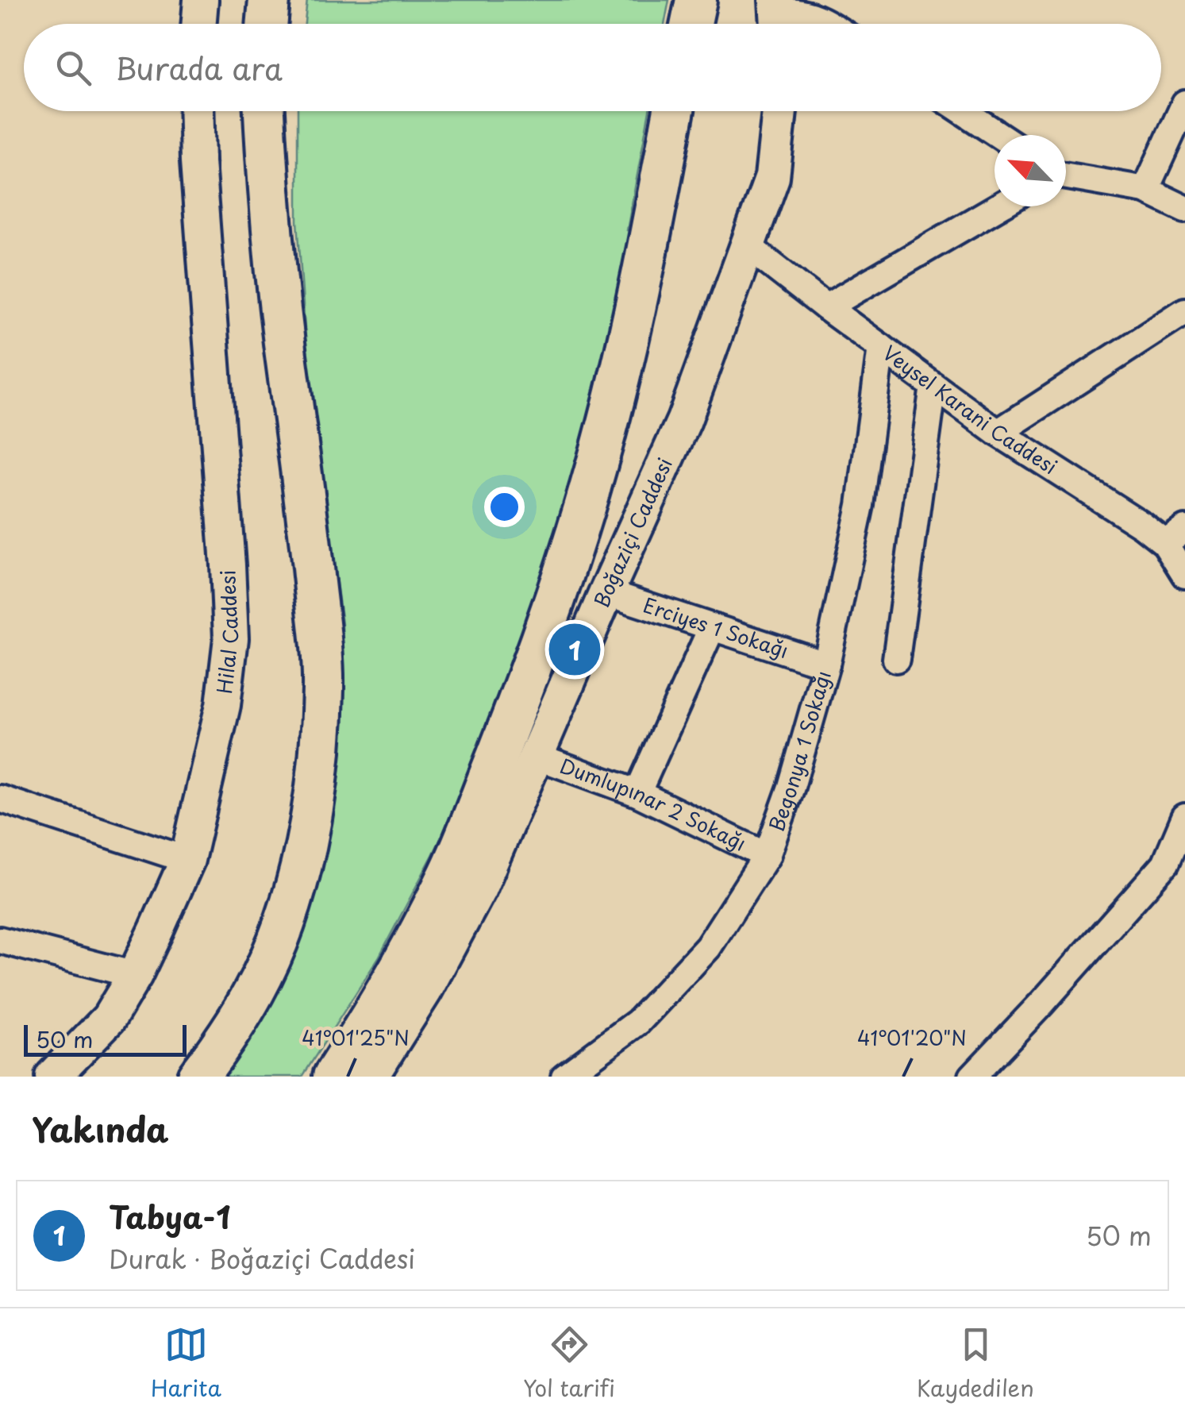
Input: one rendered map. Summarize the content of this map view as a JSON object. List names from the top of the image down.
{
  "streets": {
    "main road": ["Boğaziçi Caddesi", "Hilal Caddesi"],
    "street": [
      "Veysel Karani Caddesi",
      "Erciyes 1 Sokağı",
      "Begonya 1 Sokağı",
      "Dumlupınar 2 Sokağı"
    ]
  },
  "crossings": [
    ["Veysel Karani Caddesi", "Boğaziçi Caddesi"],
    ["Veysel Karani Caddesi", "Begonya 1 Sokağı"],
    ["Boğaziçi Caddesi", "Erciyes 1 Sokağı"],
    ["Boğaziçi Caddesi", "Dumlupınar 2 Sokağı"],
    ["Erciyes 1 Sokağı", "Begonya 1 Sokağı"],
    ["Begonya 1 Sokağı", "Dumlupınar 2 Sokağı"]
  ],
  "scale_bar": "50 m",
  "north": "top left",
  "page": {
    "search": "Burada ara",
    "pins": "1",
    "scale": "50 m",
    "heading": "Yakında",
    "list": [
      {
        "mark": "1",
        "name": "Tabya-1",
        "note": "Durak · Boğaziçi Caddesi",
        "value": "50 m"
      }
    ],
    "nav": ["Harita", "Yol tarifi", "Kaydedilen"]
  },
  "coordinates": ["41°01'25\"N", "41°01'20\"N"]
}
